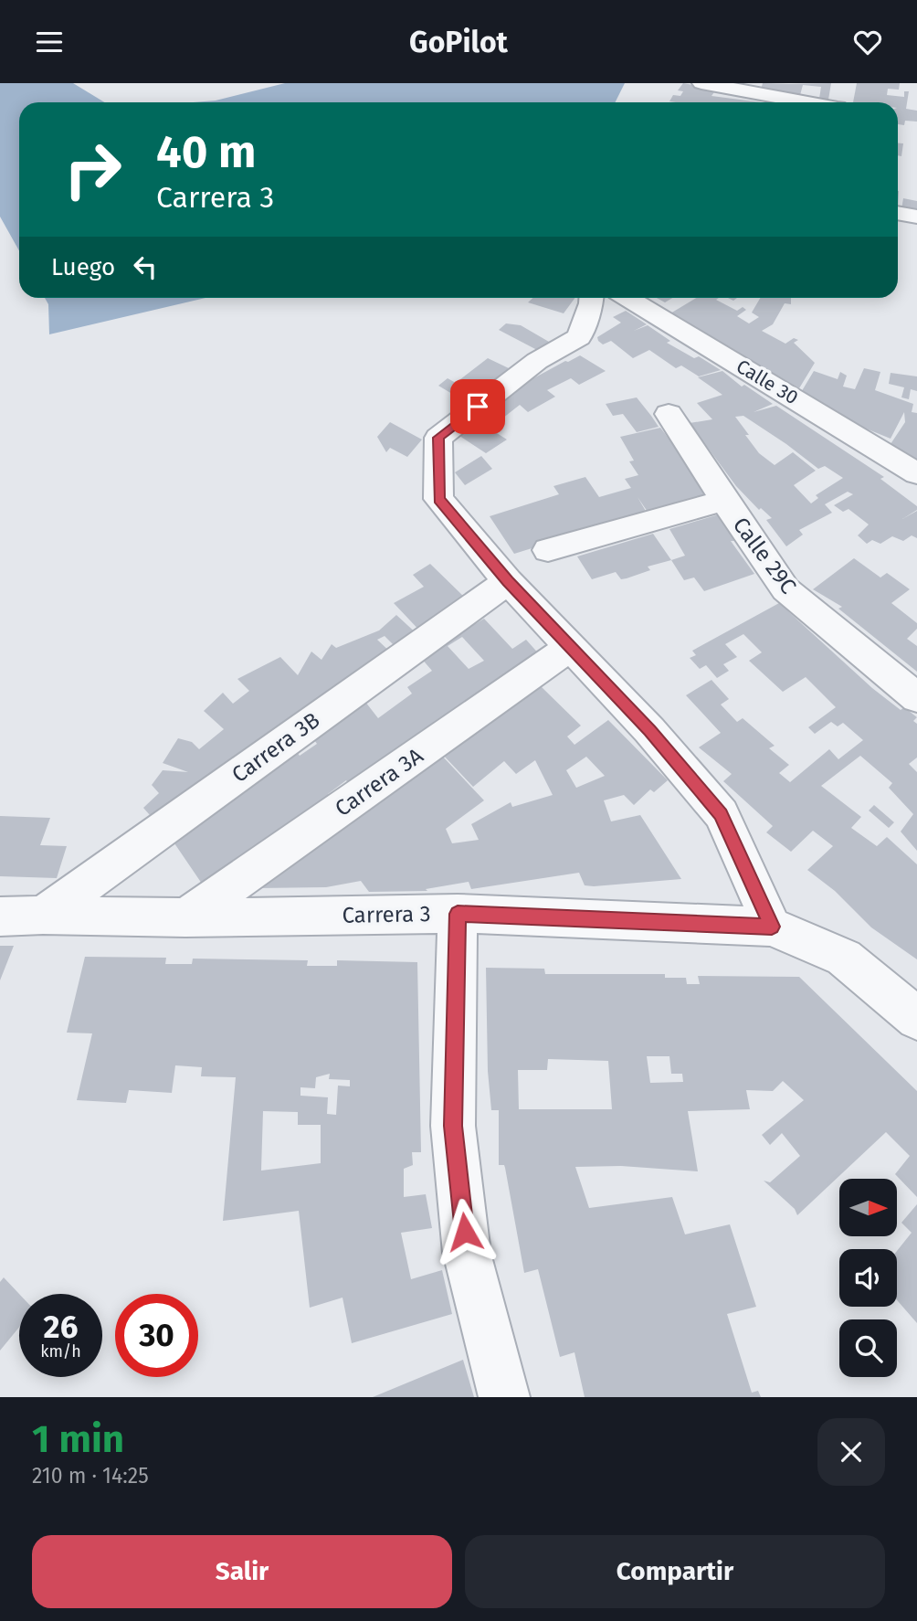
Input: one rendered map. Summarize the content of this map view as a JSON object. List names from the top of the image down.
{
  "streets": {
    "street": [
      "Calle 30",
      "Calle 29C",
      "Carrera 3B",
      "Carrera 3A",
      "Carrera 3"
    ]
  },
  "crossings": [
    ["Carrera 3B", "Carrera 3"],
    ["Carrera 3A", "Carrera 3"]
  ],
  "north": "right",
  "page": {
    "header": "GoPilot",
    "turn": ["40 m", "Carrera 3"],
    "then": "Luego",
    "speed": "26 km/h",
    "limit": "30",
    "heading": ["1 min", "210 m · 14:25"],
    "buttons": ["Salir", "Compartir"]
  }
}
